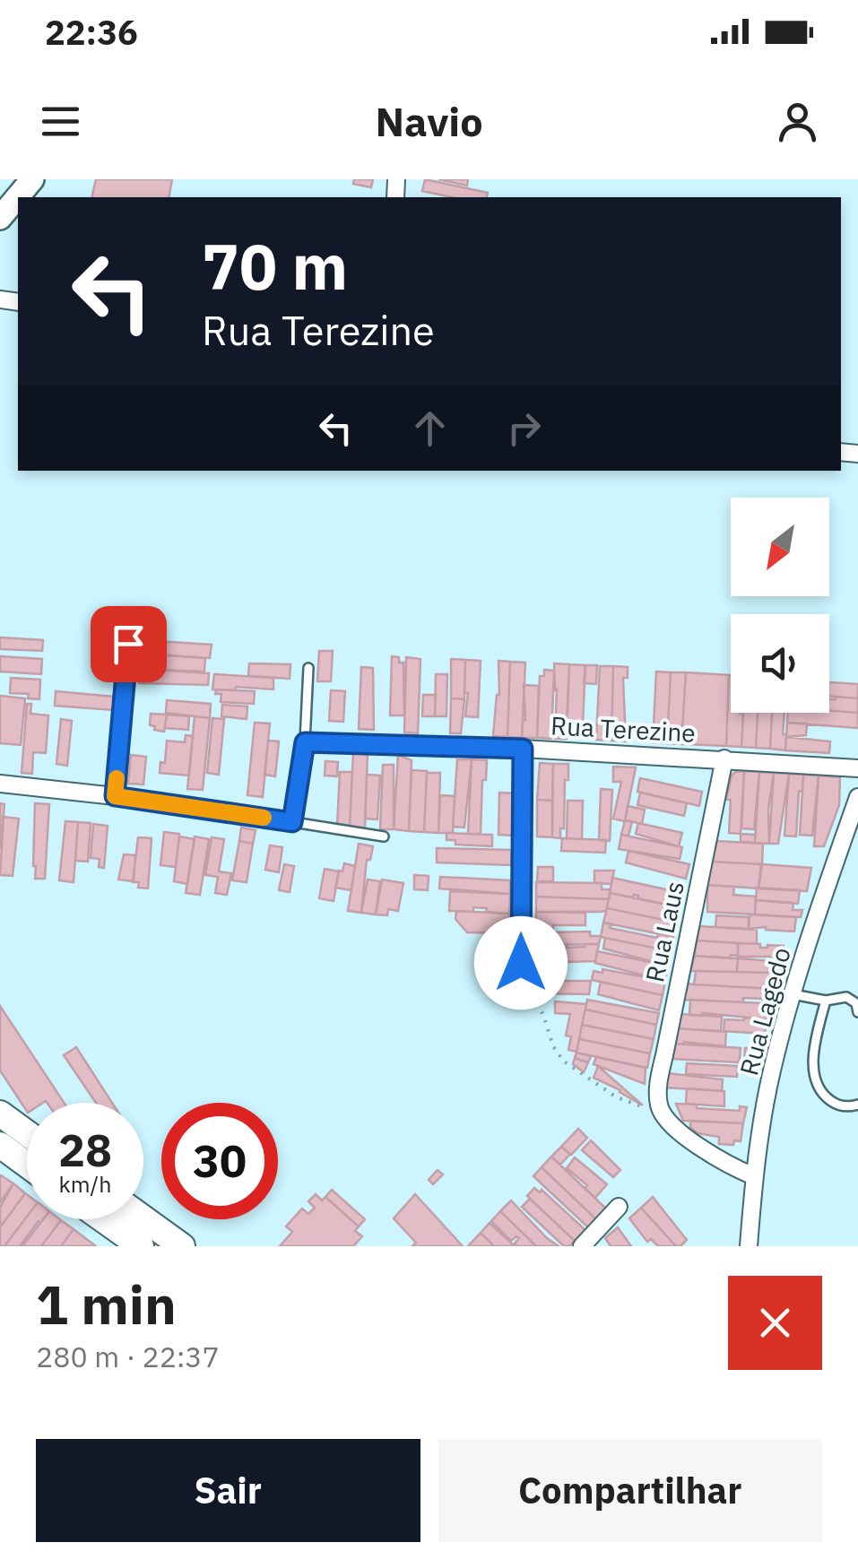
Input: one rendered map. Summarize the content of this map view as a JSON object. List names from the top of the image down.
{
  "streets": {
    "street": ["Rua Terezine", "Rua Laus", "Rua Lagedo"]
  },
  "crossings": [
    ["Rua Terezine", "Rua Laus"]
  ],
  "north": "bottom left",
  "page": {
    "status": "22:36",
    "header": "Navio",
    "turn": ["70 m", "Rua Terezine"],
    "speed": "28 km/h",
    "limit": "30",
    "heading": ["1 min", "280 m · 22:37"],
    "buttons": ["Sair", "Compartilhar"]
  }
}
